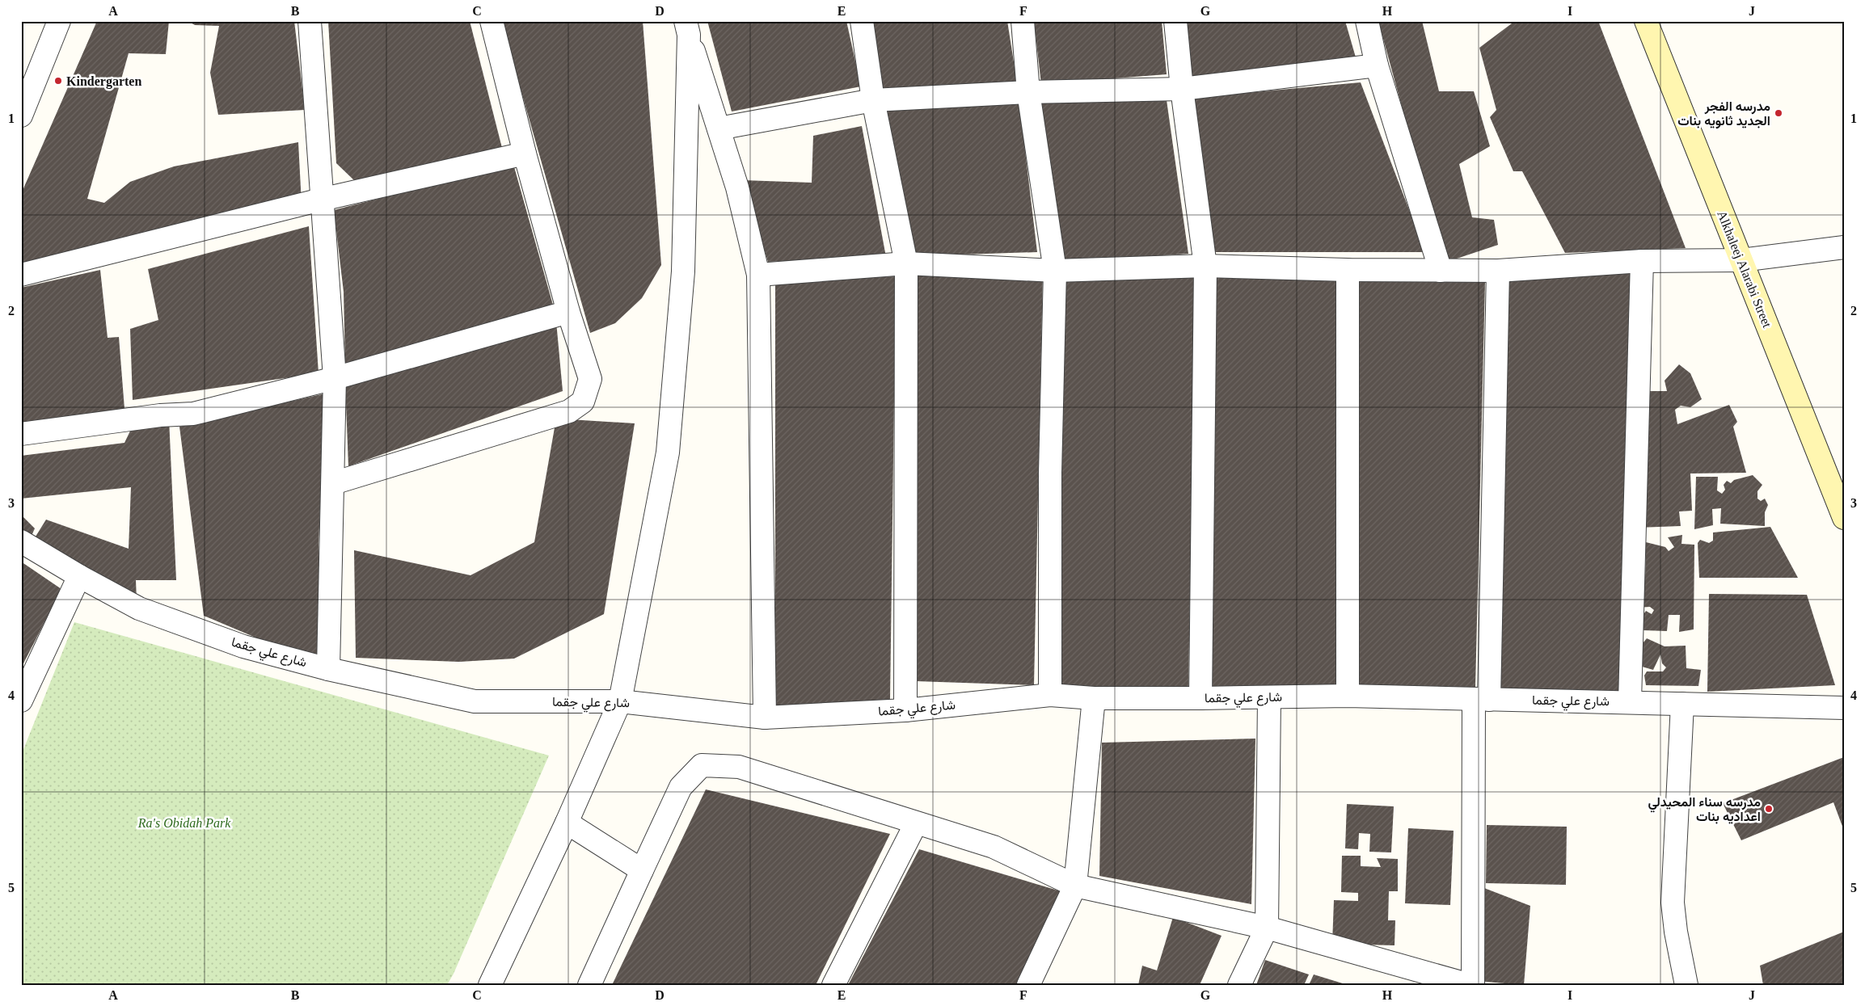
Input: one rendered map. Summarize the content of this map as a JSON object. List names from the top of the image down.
{
  "streets": {
    "main road": ["Alkhaleej Alarabi Street"],
    "street": ["شارع علي جقما"]
  },
  "parks": ["Ra's Obidah Park"],
  "places": ["Kindergarten", "مدرسه الفجر الجديد ثانويه بنات", "مدرسه سناء المحيدلي اعداديه بنات"],
  "grid": {
    "columns": [
      "A",
      "B",
      "C",
      "D",
      "E",
      "F",
      "G",
      "H",
      "I",
      "J"
    ],
    "rows": [
      "1",
      "2",
      "3",
      "4",
      "5"
    ]
  }
}
